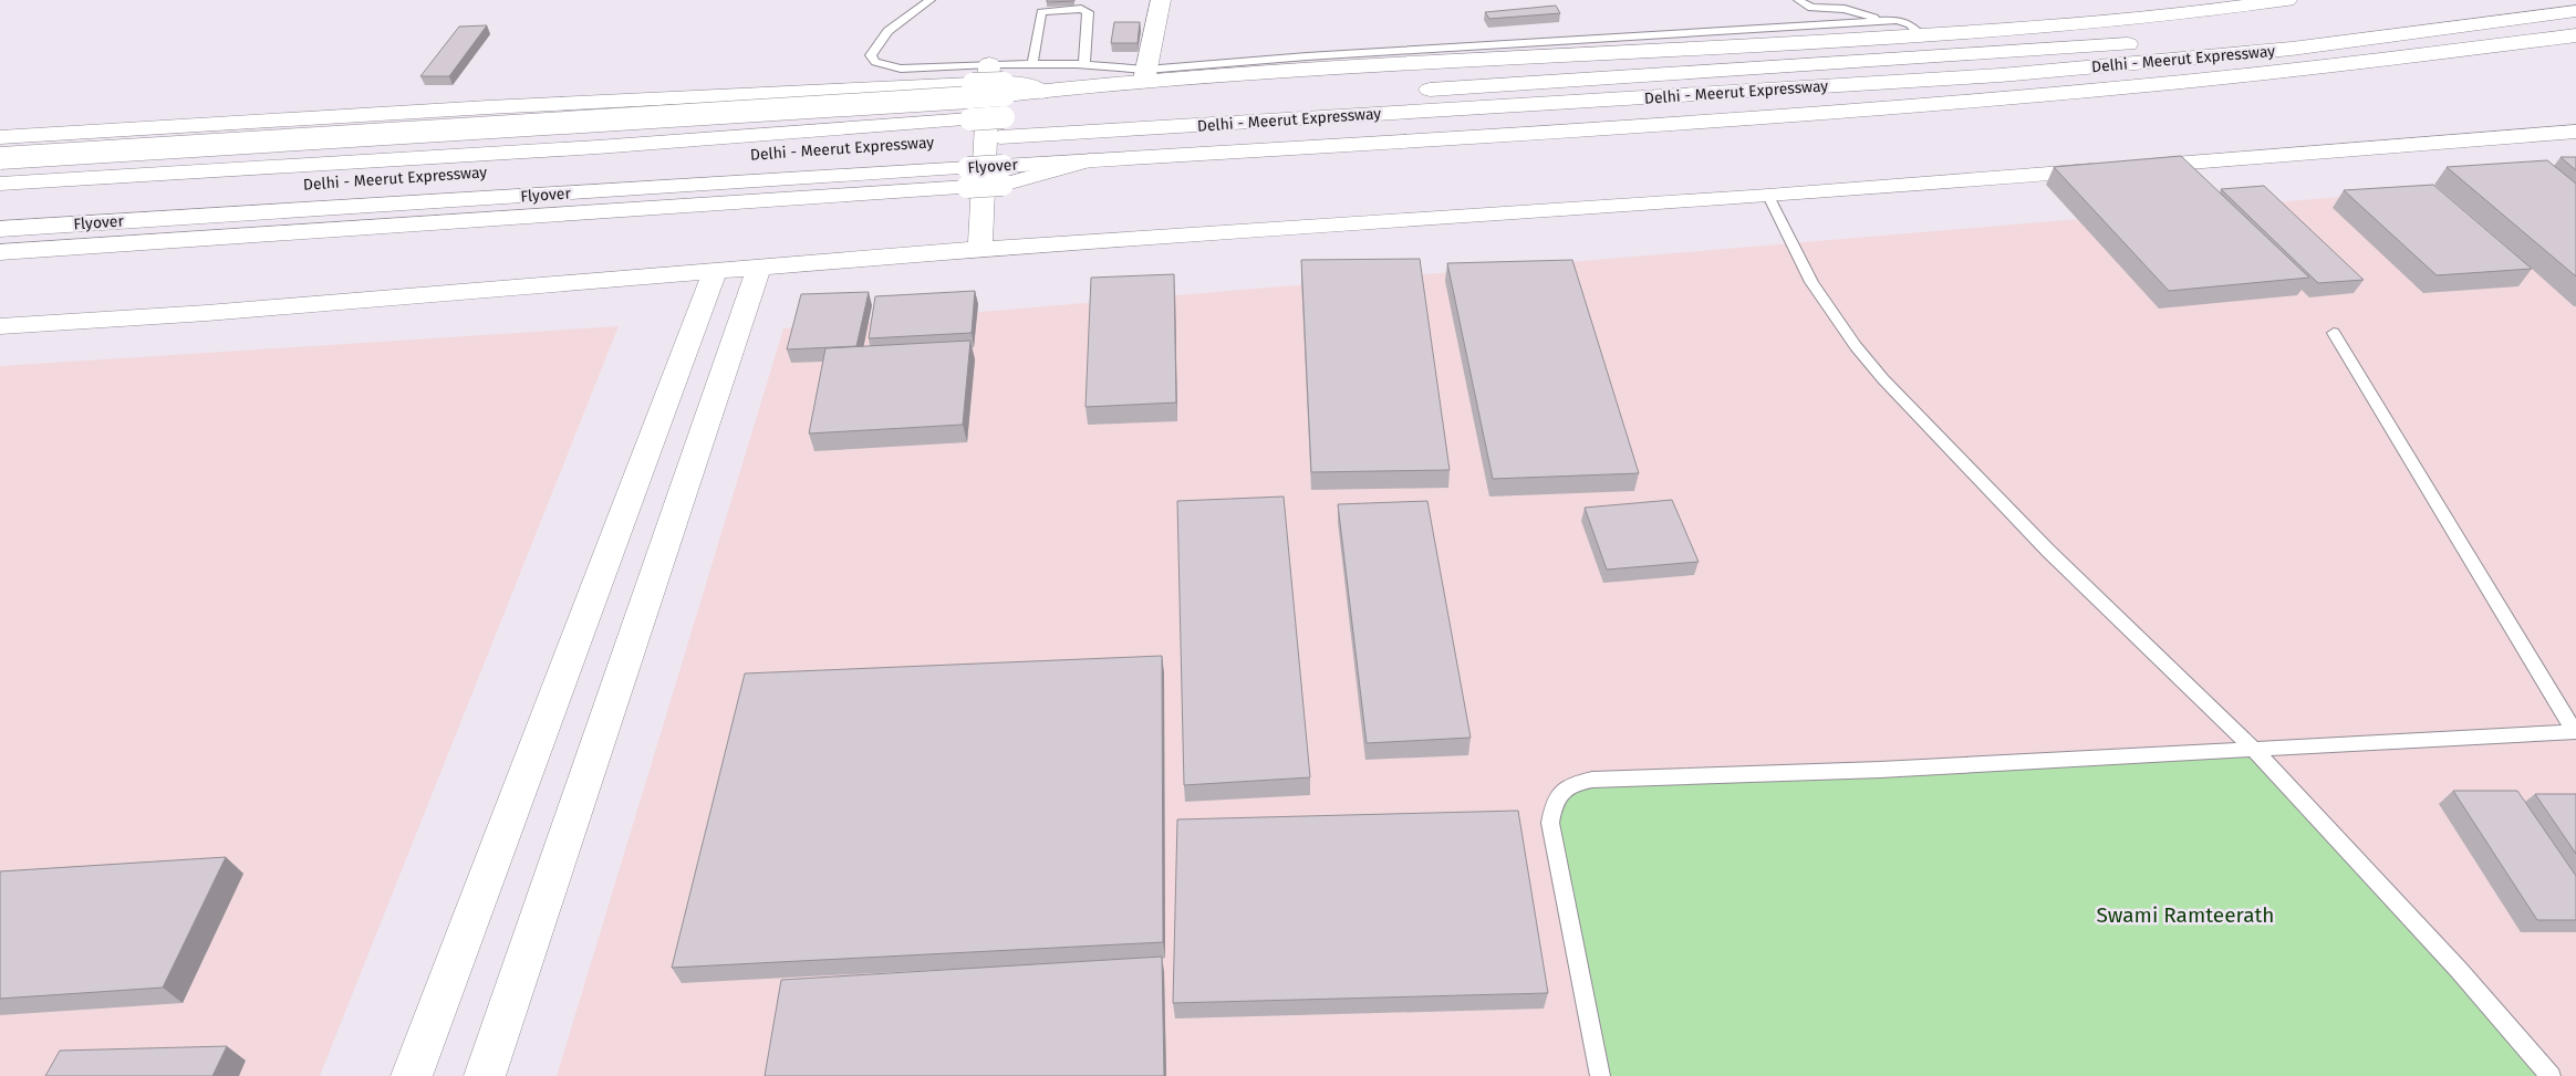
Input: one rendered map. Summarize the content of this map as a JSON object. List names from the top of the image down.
{
  "streets": {
    "main road": ["Delhi - Meerut Expressway", "Flyover"]
  },
  "parks": ["Swami Ramteerath"]
}
